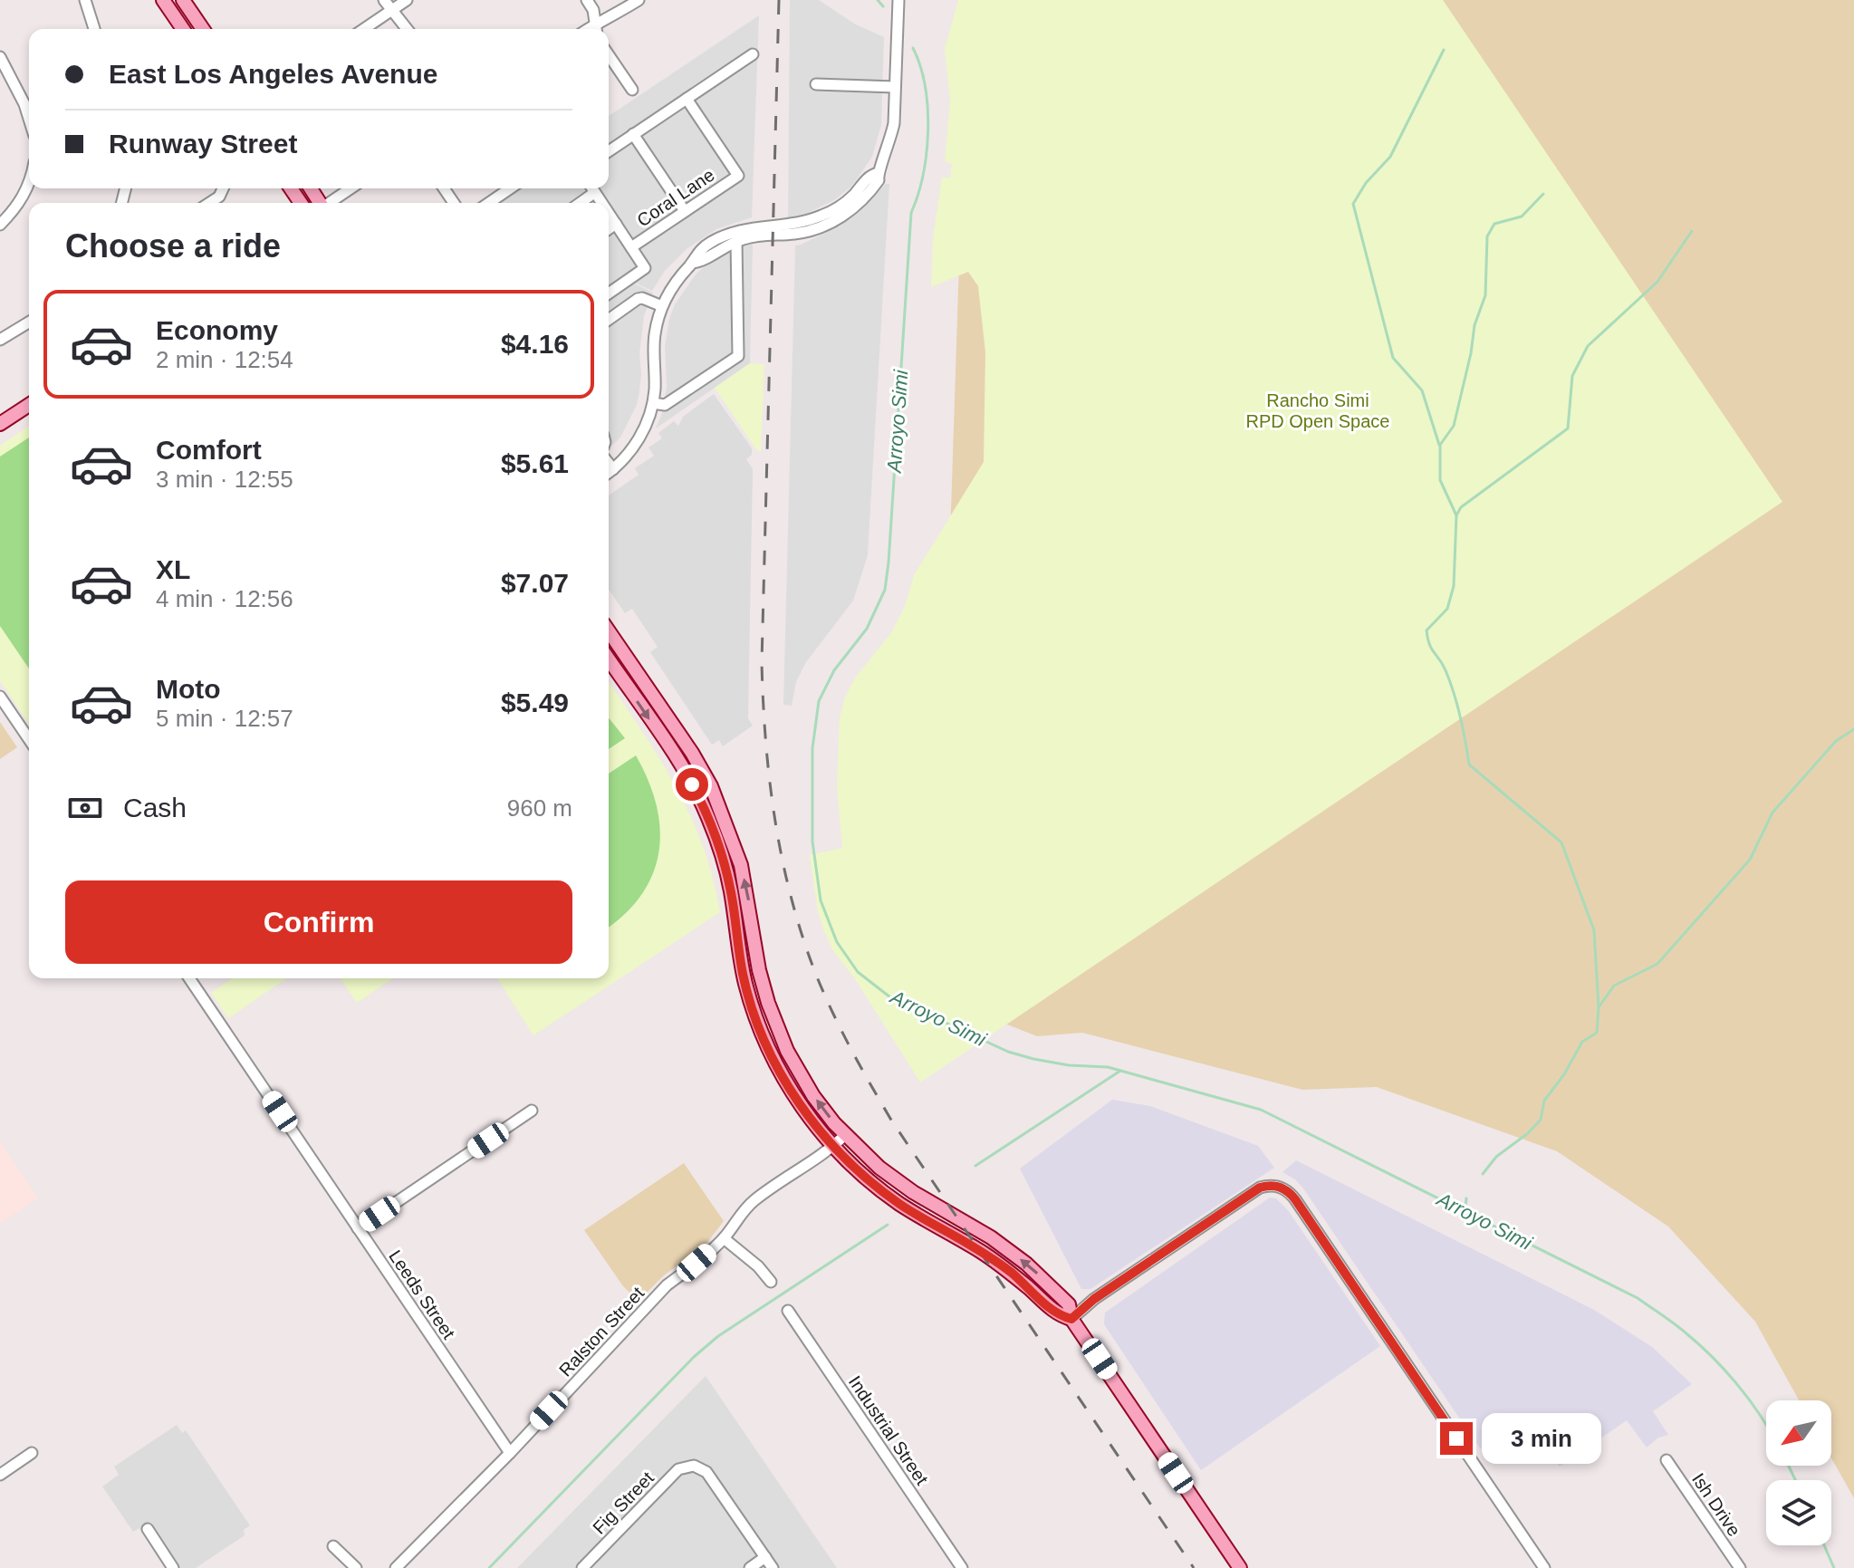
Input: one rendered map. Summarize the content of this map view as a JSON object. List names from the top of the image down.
{
  "streets": {
    "street": [
      "Coral Lane",
      "Leeds Street",
      "Ralston Street",
      "Industrial Street",
      "Fig Street",
      "Ish Drive"
    ]
  },
  "crossings": [
    ["Leeds Street", "Ralston Street"]
  ],
  "water": ["Arroyo Simi"],
  "parks": ["Rancho Simi RPD Open Space"],
  "north": "bottom left",
  "page": {
    "banner": ["East Los Angeles Avenue", "Runway Street"],
    "heading": "Choose a ride",
    "list": [
      {
        "name": "Economy",
        "note": "2 min · 12:54",
        "value": "$4.16"
      },
      {
        "name": "Comfort",
        "note": "3 min · 12:55",
        "value": "$5.61"
      },
      {
        "name": "XL",
        "note": "4 min · 12:56",
        "value": "$7.07"
      },
      {
        "name": "Moto",
        "note": "5 min · 12:57",
        "value": "$5.49"
      }
    ],
    "pay": ["Cash", "960 m"],
    "buttons": "Confirm",
    "bubble": "3 min"
  }
}
